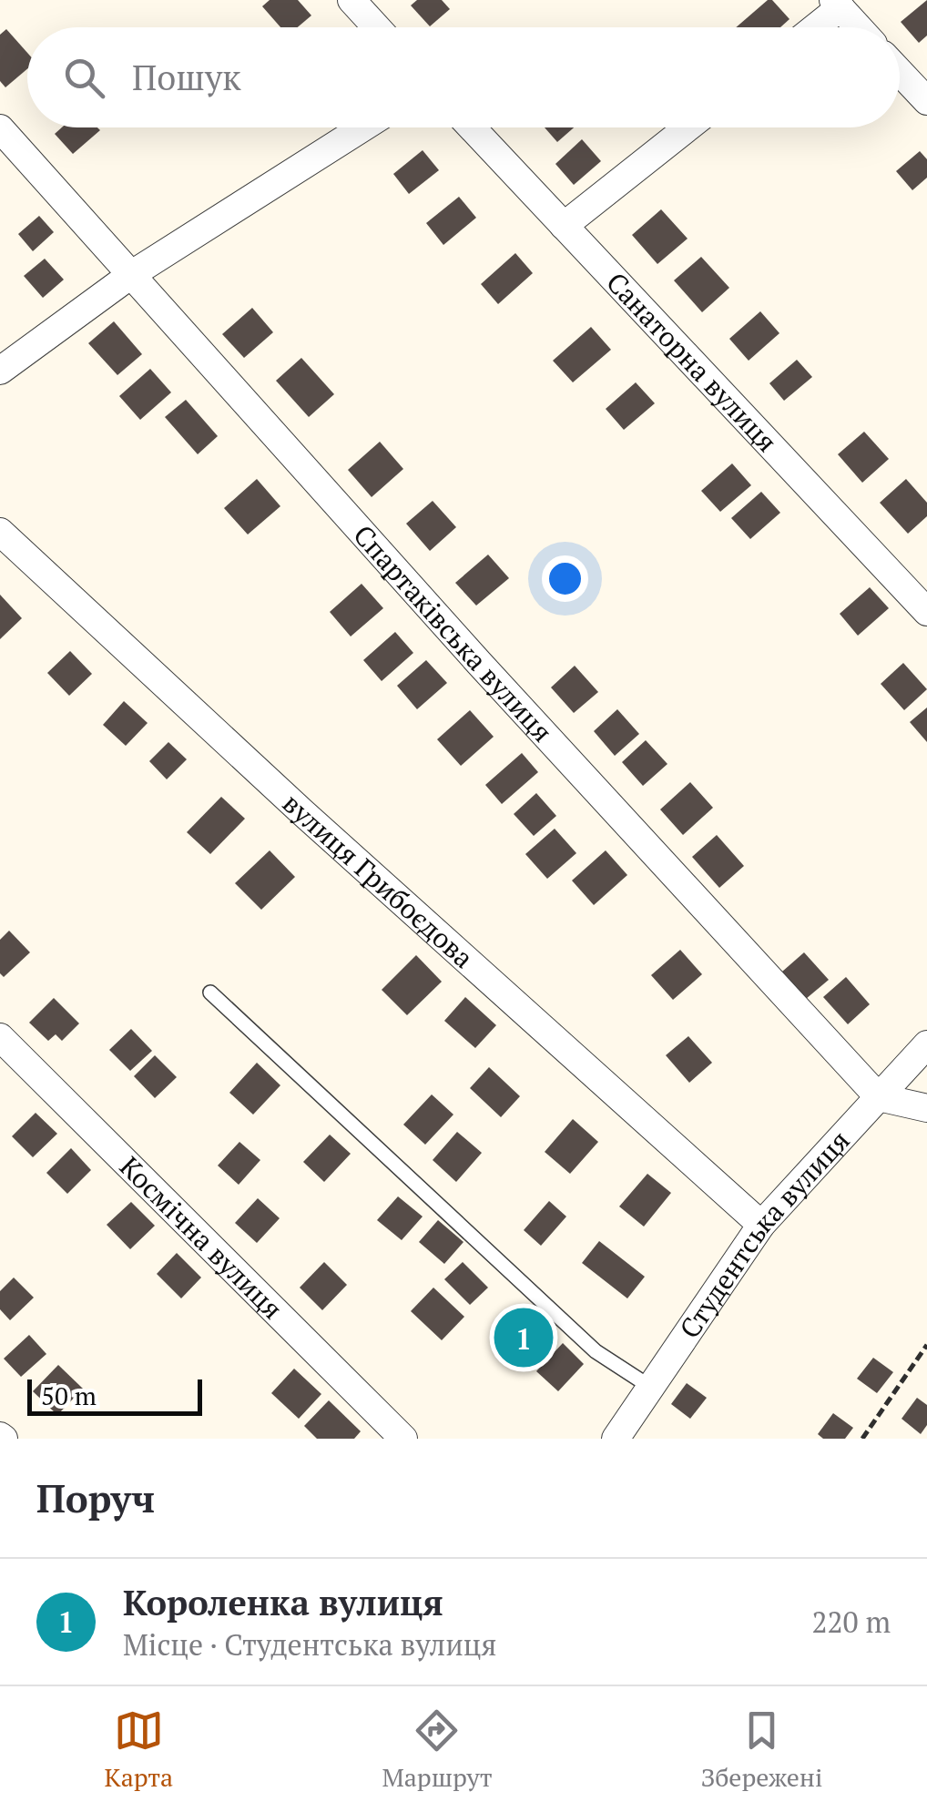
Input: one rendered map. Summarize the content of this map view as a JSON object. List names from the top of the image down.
{
  "streets": {
    "street": [
      "Санаторна вулиця",
      "Спартаківська вулиця",
      "вулиця Грибоєдова",
      "Студентська вулиця",
      "Космічна вулиця"
    ]
  },
  "crossings": [
    ["Спартаківська вулиця", "Студентська вулиця"],
    ["вулиця Грибоєдова", "Студентська вулиця"]
  ],
  "scale_bar": "50 m",
  "page": {
    "search": "Пошук",
    "pins": "1",
    "scale": "50 m",
    "heading": "Поруч",
    "list": [
      {
        "mark": "1",
        "name": "Короленка вулиця",
        "note": "Місце · Студентська вулиця",
        "value": "220 m"
      }
    ],
    "nav": ["Карта", "Маршрут", "Збережені"]
  }
}
